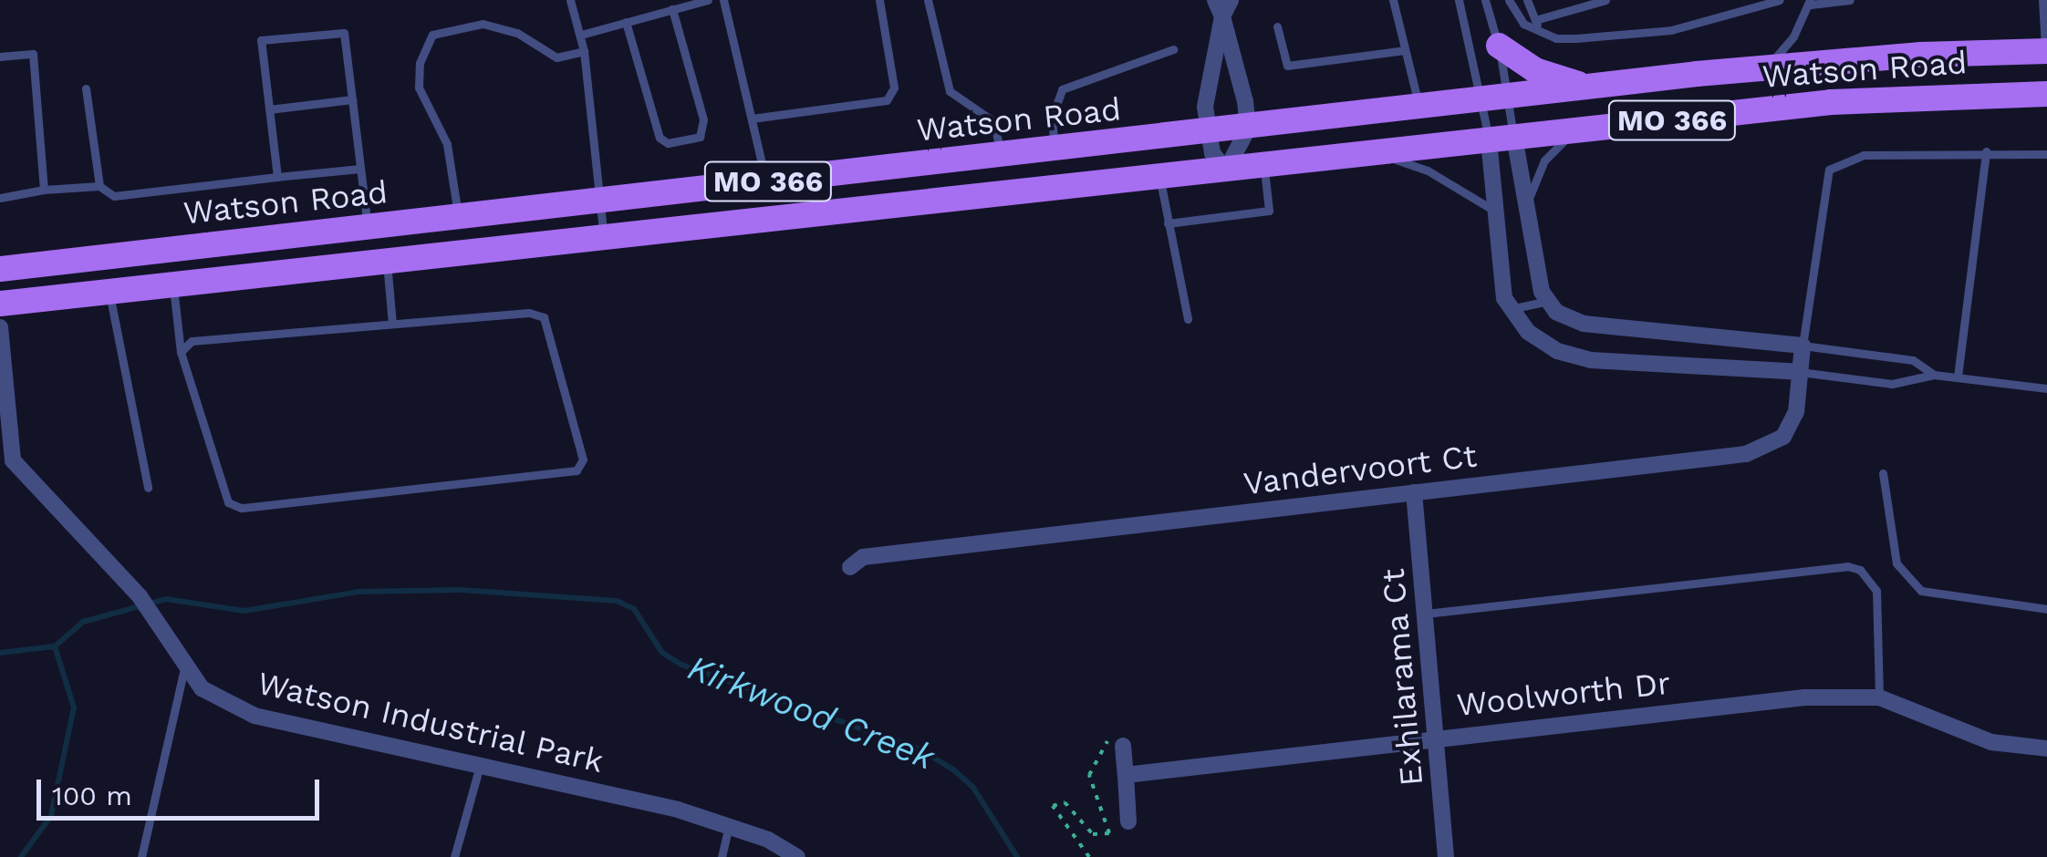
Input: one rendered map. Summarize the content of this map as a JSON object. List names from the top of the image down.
{
  "streets": {
    "main road": ["Watson Road", "MO 366"],
    "street": [
      "Vandervoort Ct",
      "Exhilarama Ct",
      "Woolworth Dr",
      "Watson Industrial Park"
    ]
  },
  "crossings": [
    ["Vandervoort Ct", "Exhilarama Ct"],
    ["Exhilarama Ct", "Woolworth Dr"]
  ],
  "water": ["Kirkwood Creek"],
  "scale_bar": "100 m"
}
